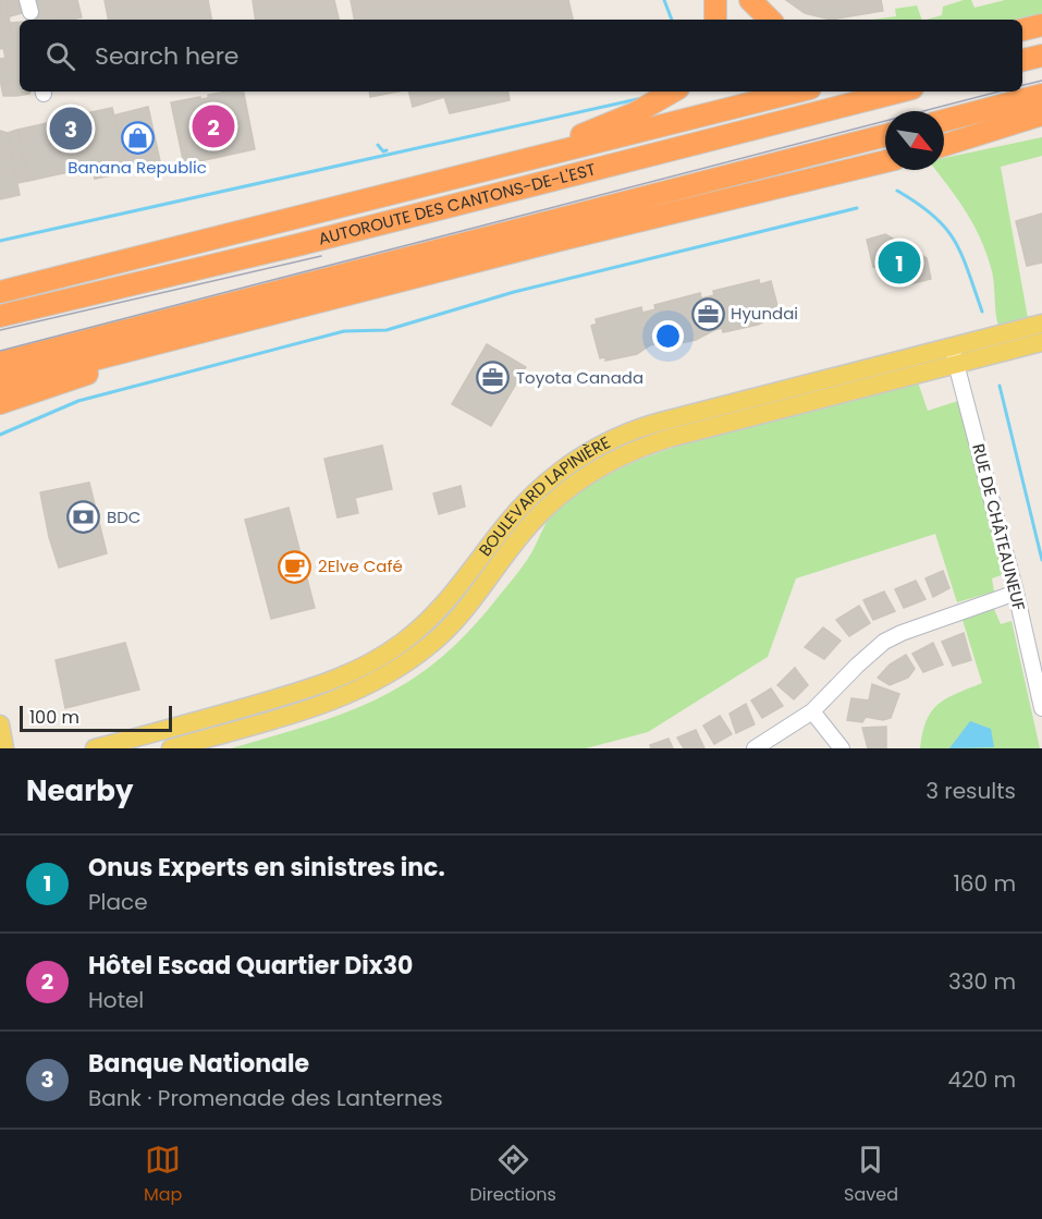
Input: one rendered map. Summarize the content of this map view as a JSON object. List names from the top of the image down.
{
  "streets": {
    "highway": ["AUTOROUTE DES CANTONS-DE-L'EST"],
    "main road": ["BOULEVARD LAPINIÈRE"],
    "street": ["RUE DE CHÂTEAUNEUF"]
  },
  "crossings": [
    ["BOULEVARD LAPINIÈRE", "RUE DE CHÂTEAUNEUF"]
  ],
  "places": {
    "shop": ["Banana Republic"],
    "office": ["Hyundai", "Toyota Canada"],
    "bank": ["BDC"],
    "cafe": ["2Elve Café"]
  },
  "scale_bar": "100 m",
  "north": "bottom right",
  "page": {
    "search": "Search here",
    "pins": ["2", "3", "1"],
    "scale": "100 m",
    "heading": ["Nearby", "3 results"],
    "list": [
      {
        "mark": "1",
        "name": "Onus Experts en sinistres inc.",
        "note": "Place",
        "value": "160 m"
      },
      {
        "mark": "2",
        "name": "Hôtel Escad Quartier Dix30",
        "note": "Hotel",
        "value": "330 m"
      },
      {
        "mark": "3",
        "name": "Banque Nationale",
        "note": "Bank · Promenade des Lanternes",
        "value": "420 m"
      }
    ],
    "nav": ["Map", "Directions", "Saved"]
  }
}
